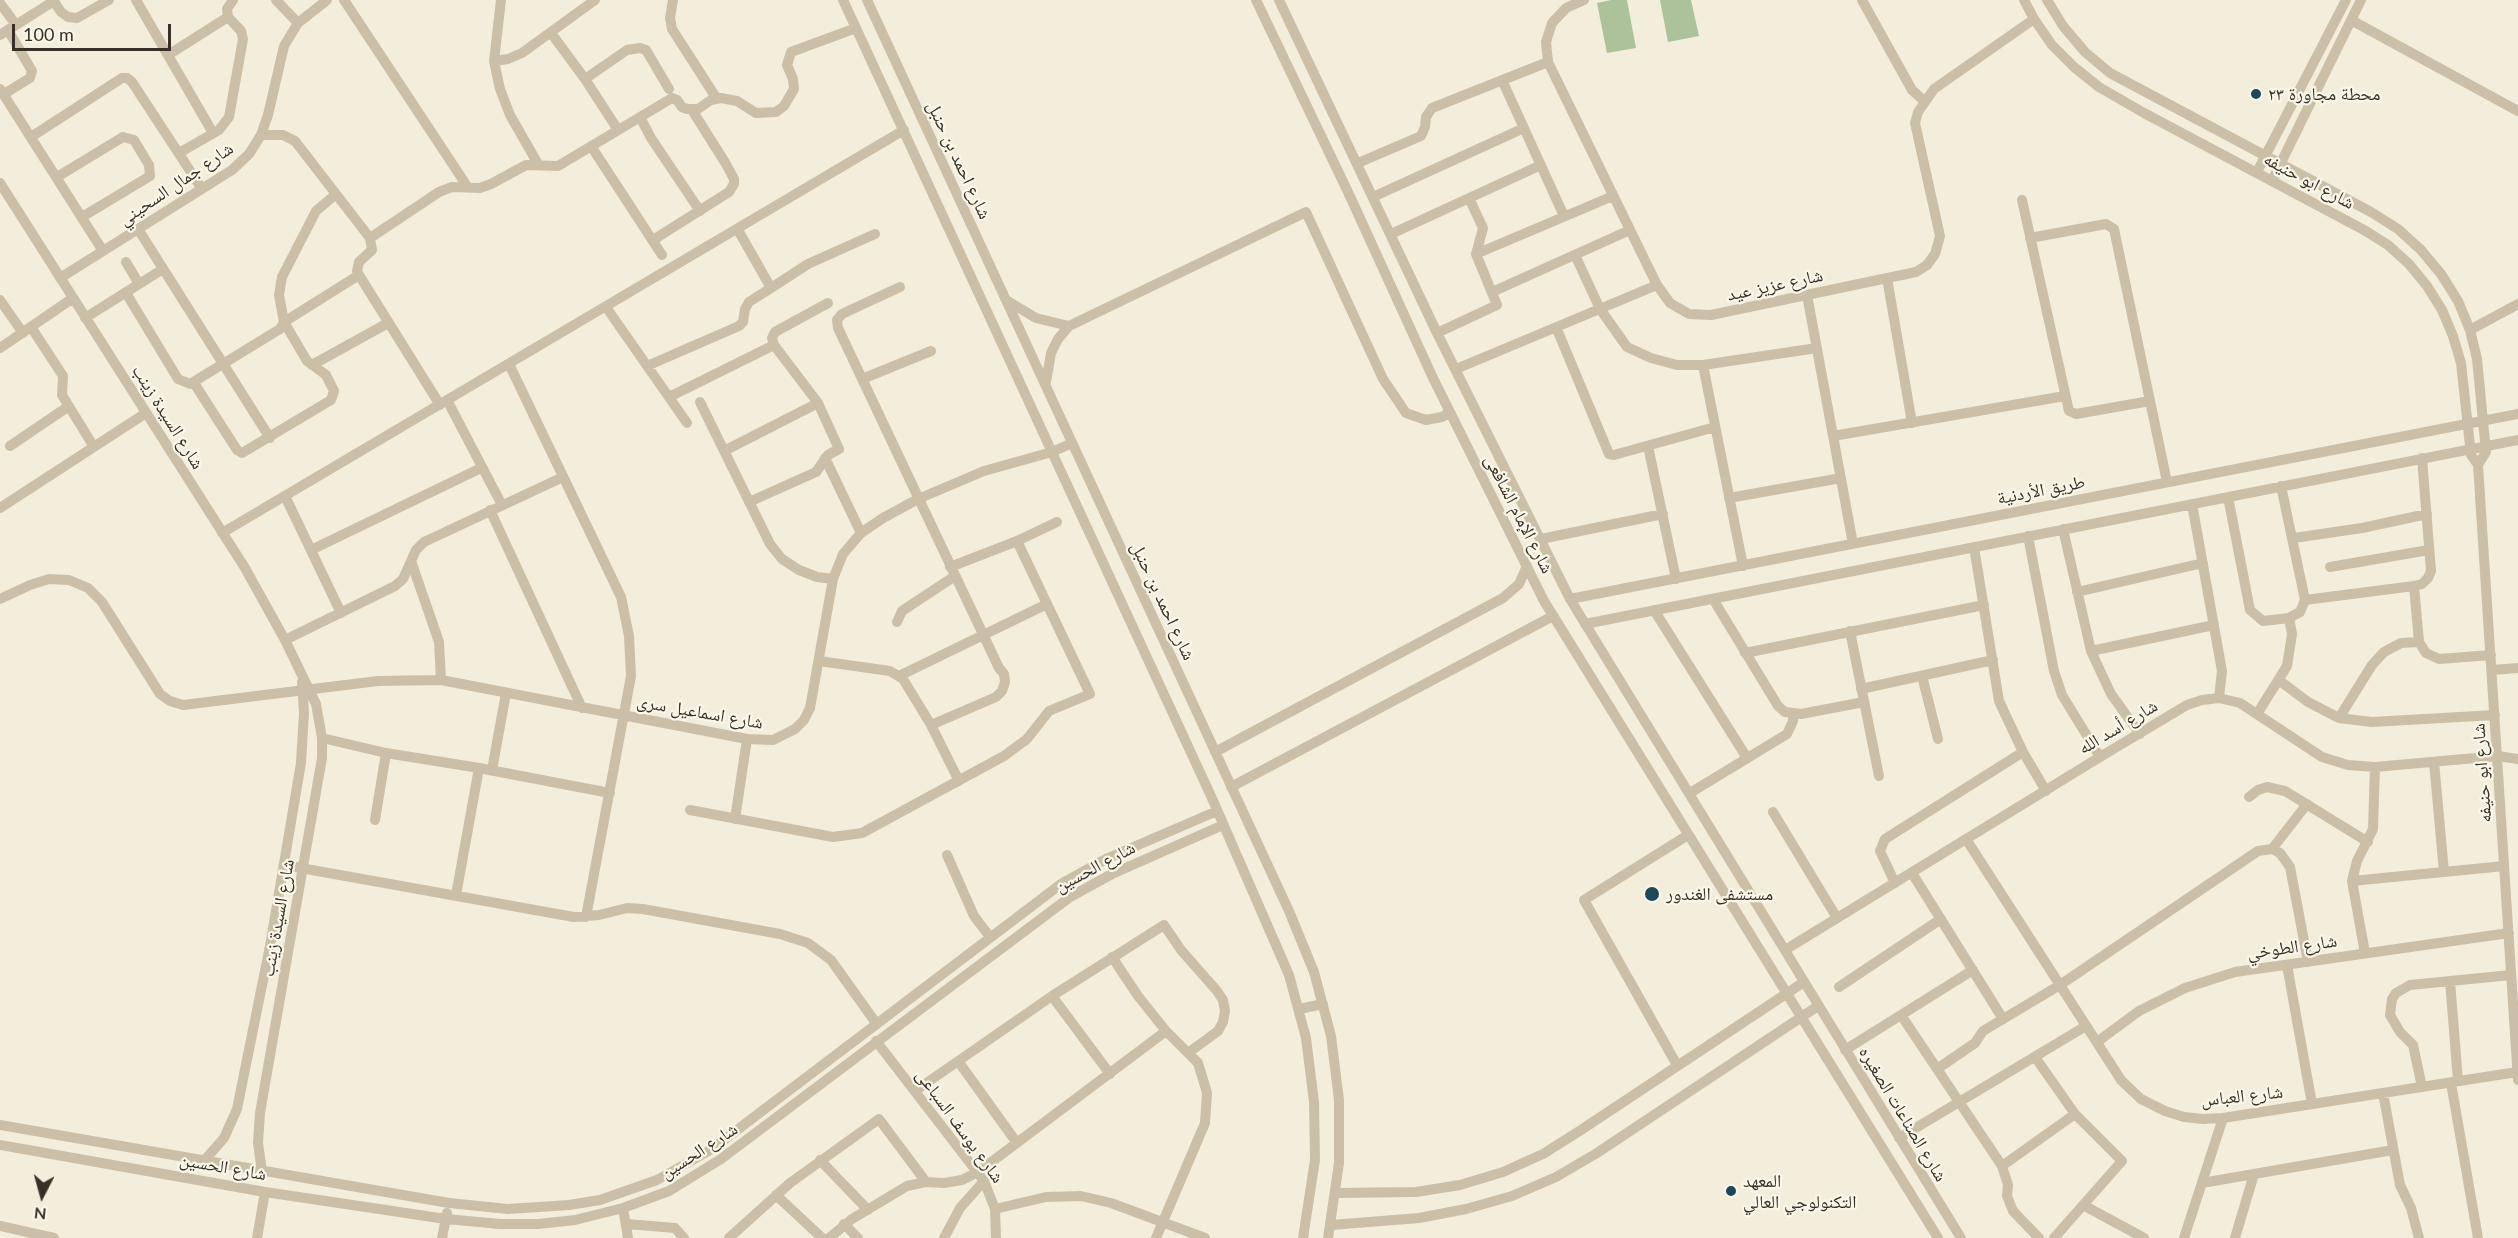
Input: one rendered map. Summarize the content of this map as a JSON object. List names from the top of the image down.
{
  "streets": {
    "street": [
      "شارع احمد بن حنبل",
      "شارع ابو حنيفه",
      "شارع جمال السحيني",
      "شارع عزيز عيد",
      "شارع السيدة زينب",
      "طريق الأردنية",
      "شارع الإمام الشافعى",
      "شارع اسماعيل سرى",
      "شارع أسد الله",
      "شارع الحسين",
      "شارع الطوخي",
      "شارع العباس",
      "شارع الصناعات الصغيره",
      "شارع يوسف السباعى"
    ]
  },
  "crossings": [
    ["شارع احمد بن حنبل", "شارع اسماعيل سرى"],
    ["شارع احمد بن حنبل", "شارع الحسين"],
    ["شارع ابو حنيفه", "طريق الأردنية"],
    ["شارع ابو حنيفه", "شارع الطوخي"],
    ["شارع ابو حنيفه", "شارع العباس"],
    ["شارع جمال السحيني", "شارع السيدة زينب"],
    ["شارع السيدة زينب", "شارع اسماعيل سرى"],
    ["شارع السيدة زينب", "شارع الحسين"],
    ["طريق الأردنية", "شارع الإمام الشافعى"],
    ["شارع الإمام الشافعى", "شارع أسد الله"],
    ["شارع الإمام الشافعى", "شارع الصناعات الصغيره"],
    ["شارع أسد الله", "شارع العباس"],
    ["شارع الحسين", "شارع يوسف السباعى"],
    ["شارع الطوخي", "شارع العباس"]
  ],
  "places": ["محطة مجاورة ٢٣", "مستشفى الغندور", "المعهد التكنولوجي العالي"],
  "scale_bar": "100 m",
  "north": "bottom"
}
